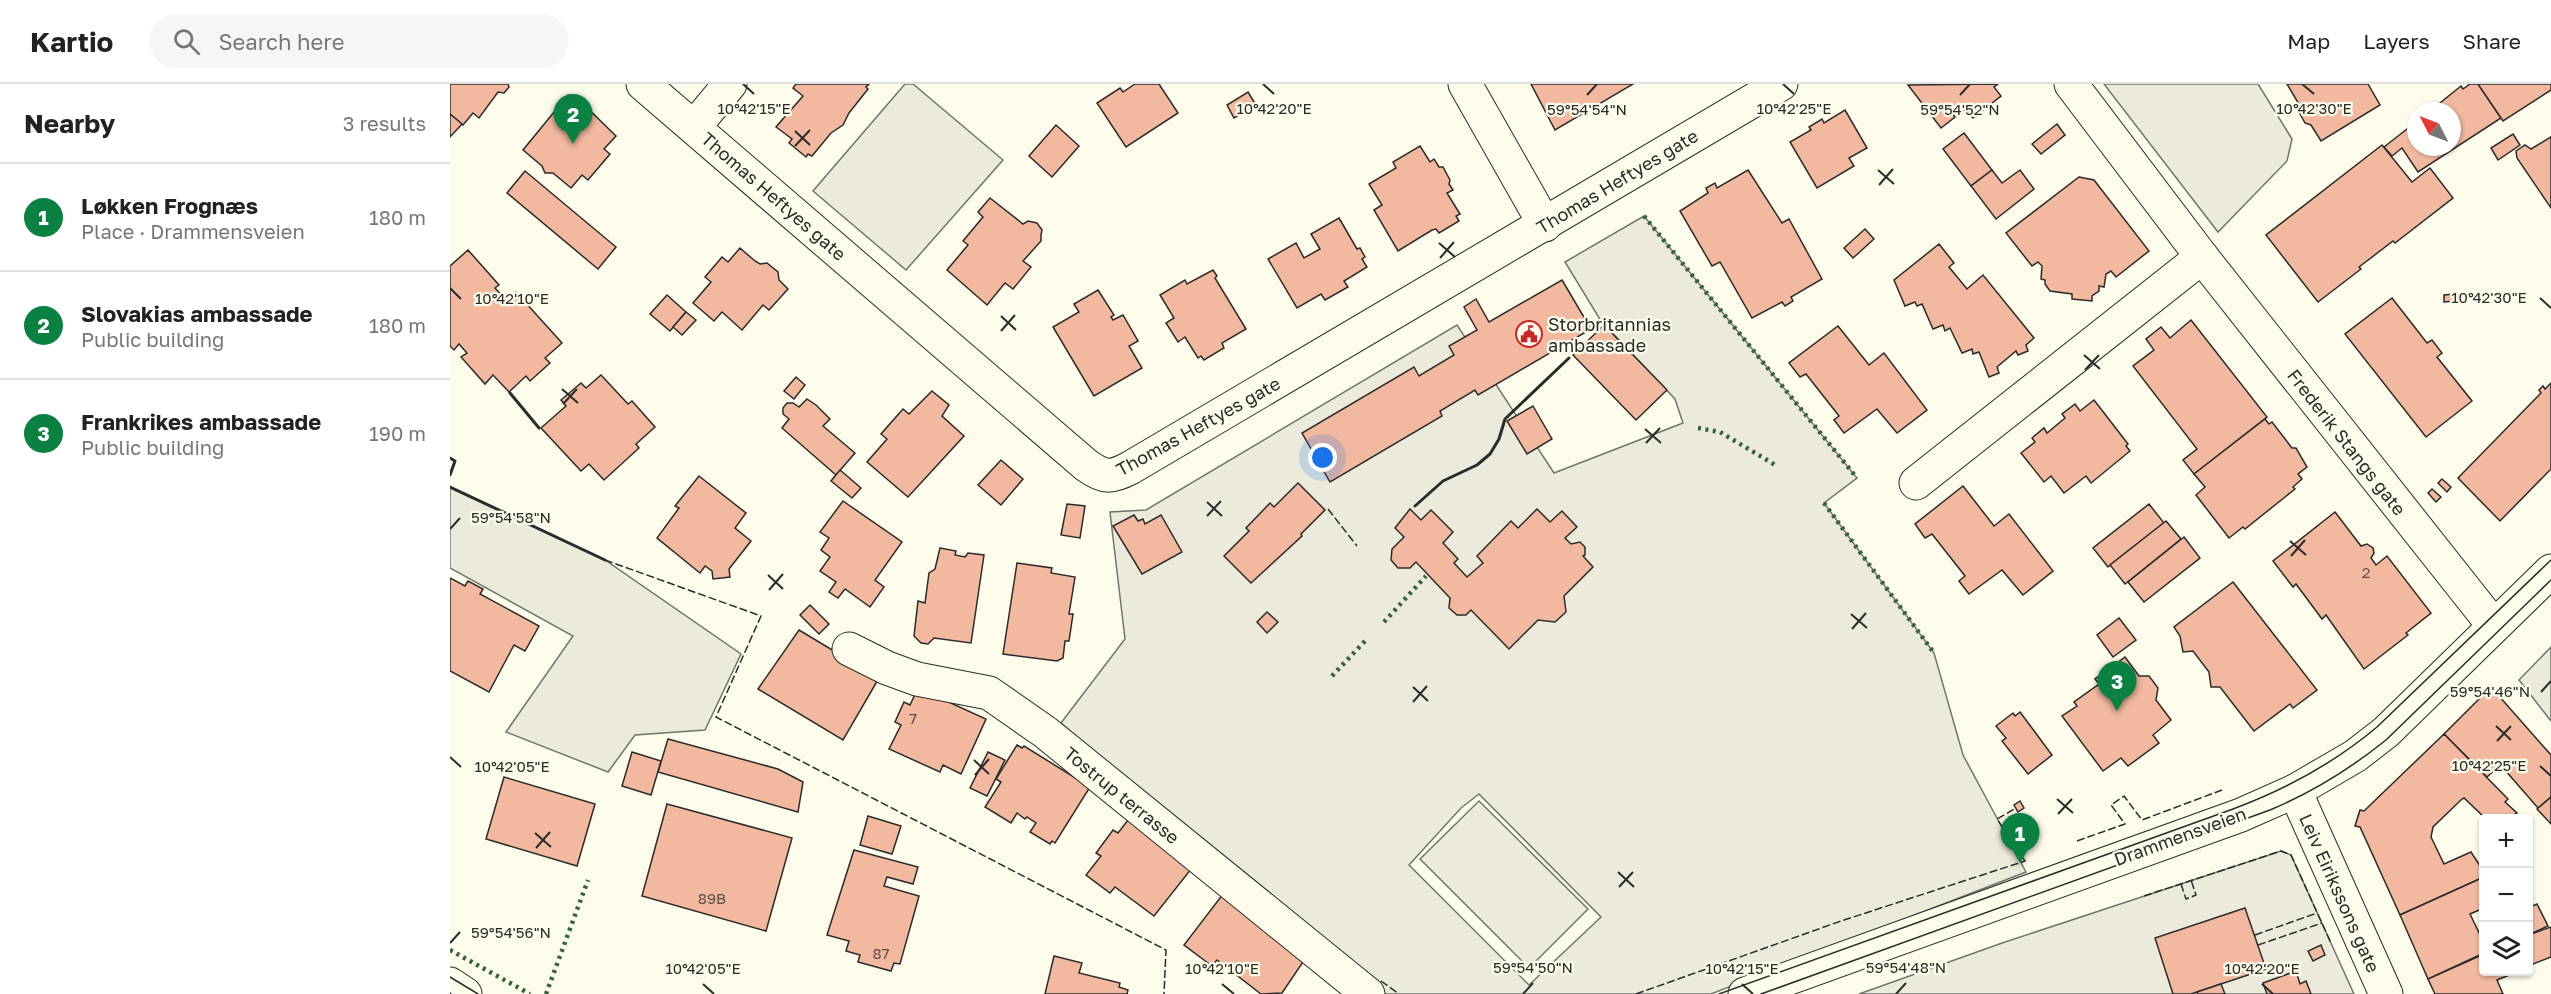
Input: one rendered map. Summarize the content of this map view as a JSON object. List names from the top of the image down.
{
  "streets": {
    "street": [
      "Thomas Heftyes gate",
      "Frederik Stangs gate",
      "Tostrup terrasse",
      "Drammensveien",
      "Leiv Eirikssons gate"
    ]
  },
  "crossings": [
    ["Frederik Stangs gate", "Drammensveien"],
    ["Drammensveien", "Leiv Eirikssons gate"]
  ],
  "places": {
    "public building": ["Storbritannias ambassade"]
  },
  "house_numbers": [
    "2",
    "7",
    "89B",
    "87"
  ],
  "north": "top left",
  "page": {
    "header": "Kartio",
    "search": "Search here",
    "nav": ["Map", "Layers", "Share"],
    "heading": ["Nearby", "3 results"],
    "pins": ["2", "3", "1"],
    "list": [
      {
        "mark": "1",
        "name": "Løkken Frognæs",
        "note": "Place · Drammensveien",
        "value": "180 m"
      },
      {
        "mark": "2",
        "name": "Slovakias ambassade",
        "note": "Public building",
        "value": "180 m"
      },
      {
        "mark": "3",
        "name": "Frankrikes ambassade",
        "note": "Public building",
        "value": "190 m"
      }
    ],
    "map_buttons": ["+", "−"]
  },
  "coordinates": [
    "10°42'15\"E",
    "10°42'20\"E",
    "10°42'25\"E",
    "10°42'30\"E",
    "59°54'54\"N",
    "59°54'52\"N",
    "10°42'10\"E",
    "59°54'58\"N",
    "59°54'46\"N",
    "10°42'05\"E",
    "59°54'56\"N",
    "59°54'50\"N",
    "59°54'48\"N"
  ]
}
